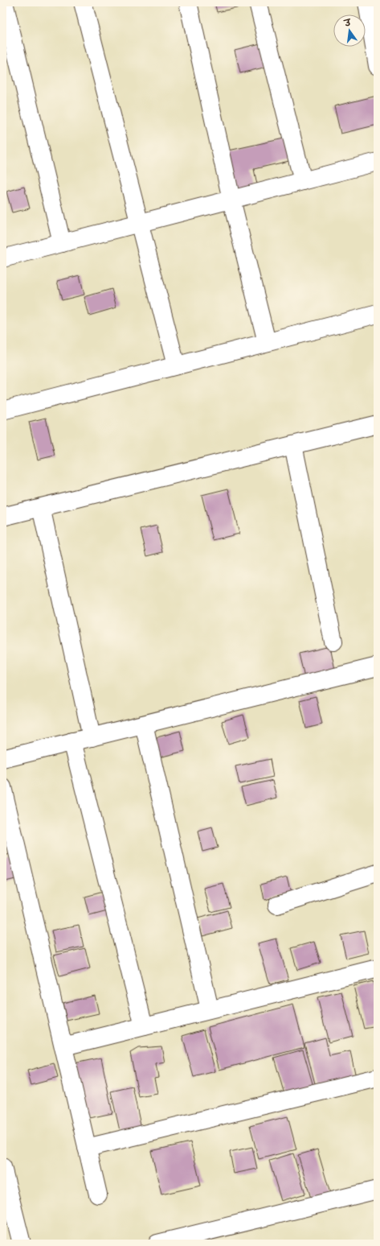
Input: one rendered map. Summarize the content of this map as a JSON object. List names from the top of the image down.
{
  "north": "top"
}
